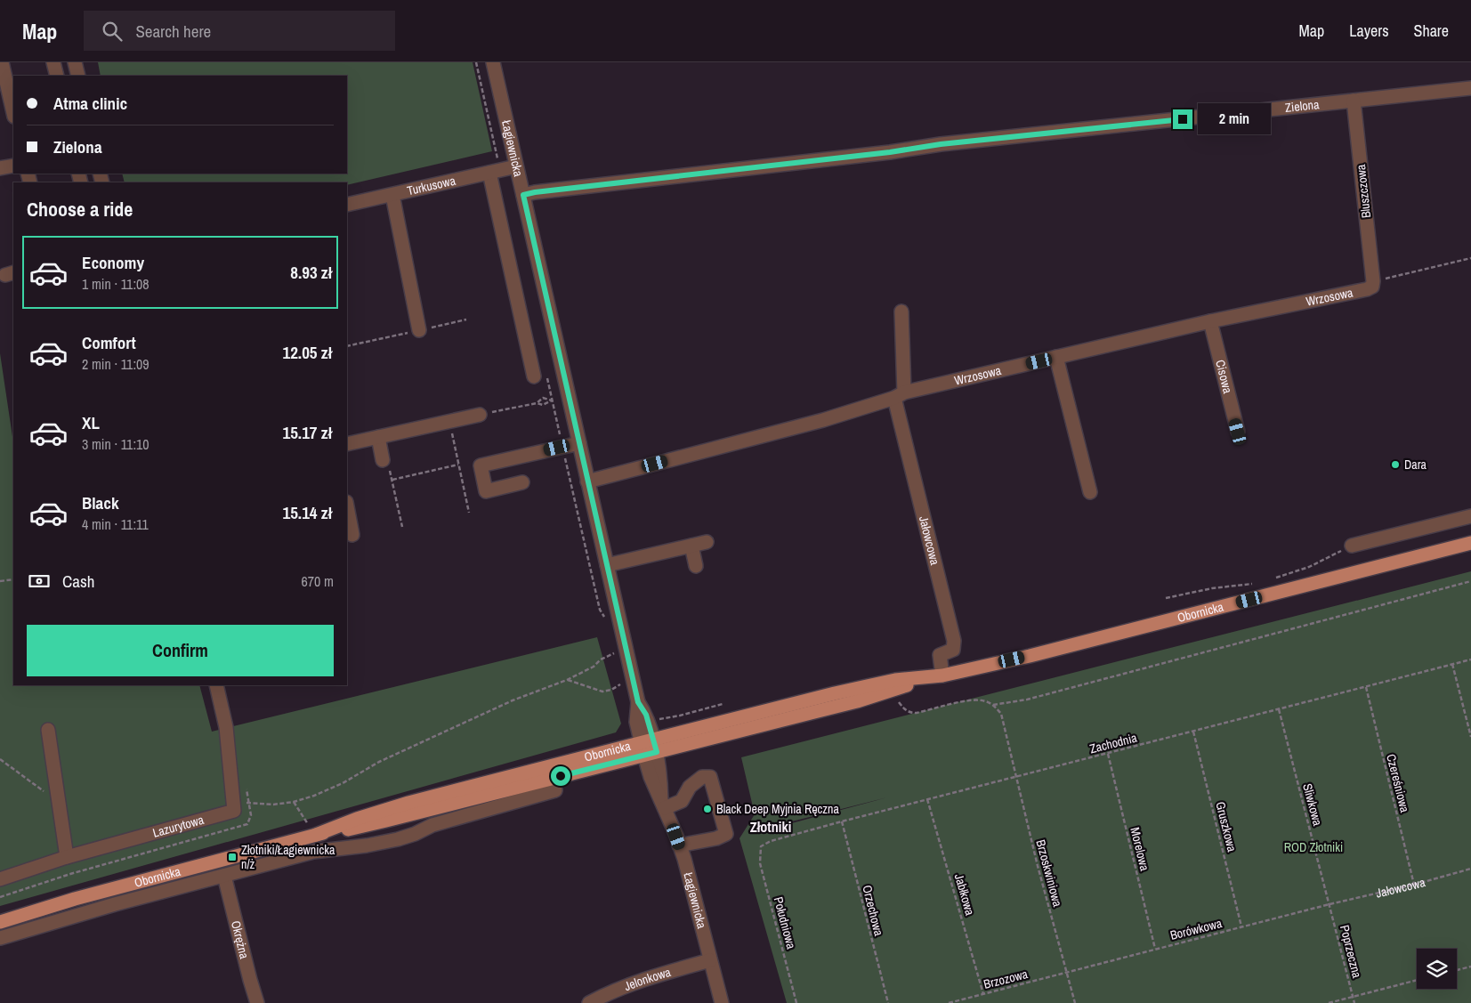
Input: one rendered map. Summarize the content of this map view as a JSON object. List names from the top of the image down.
{
  "streets": {
    "main road": ["Obornicka"],
    "street": [
      "Zielona",
      "Łagiewnicka",
      "Turkusowa",
      "Bluszczowa",
      "Wrzosowa",
      "Cisowa",
      "Jałowcowa",
      "Lazurytowa",
      "Okrężna",
      "Jelonkowa"
    ],
    "path": [
      "Zachodnia",
      "Czereśniowa",
      "Sliwkowa",
      "Gruszkowa",
      "Morelowa",
      "Brzoskwiniowa",
      "Jabłkowa",
      "Orzechowa",
      "Południowa",
      "Borówkowa",
      "Poprzeczna",
      "Brzozowa"
    ]
  },
  "crossings": [
    ["Zielona", "Łagiewnicka"],
    ["Zielona", "Bluszczowa"],
    ["Łagiewnicka", "Turkusowa"],
    ["Łagiewnicka", "Wrzosowa"],
    ["Łagiewnicka", "Obornicka"],
    ["Łagiewnicka", "Jelonkowa"],
    ["Bluszczowa", "Wrzosowa"],
    ["Wrzosowa", "Cisowa"],
    ["Wrzosowa", "Jałowcowa"],
    ["Jałowcowa", "Obornicka"],
    ["Jałowcowa", "Czereśniowa"],
    ["Jałowcowa", "Sliwkowa"],
    ["Jałowcowa", "Borówkowa"],
    ["Jałowcowa", "Poprzeczna"],
    ["Zachodnia", "Czereśniowa"],
    ["Zachodnia", "Sliwkowa"],
    ["Zachodnia", "Gruszkowa"],
    ["Zachodnia", "Morelowa"],
    ["Zachodnia", "Brzoskwiniowa"],
    ["Zachodnia", "Jabłkowa"],
    ["Zachodnia", "Orzechowa"],
    ["Zachodnia", "Południowa"],
    ["Sliwkowa", "Borówkowa"],
    ["Sliwkowa", "Poprzeczna"],
    ["Gruszkowa", "Borówkowa"],
    ["Morelowa", "Borówkowa"],
    ["Brzoskwiniowa", "Borówkowa"],
    ["Brzoskwiniowa", "Brzozowa"],
    ["Jabłkowa", "Brzozowa"],
    ["Borówkowa", "Poprzeczna"],
    ["Borówkowa", "Brzozowa"]
  ],
  "districts": ["Złotniki"],
  "parks": ["ROD Złotniki"],
  "places": {
    "other": ["Dara", "Black Deep Myjnia Ręczna"],
    "transit": ["Złotniki/Łagiewnicka n/ż"]
  },
  "page": {
    "header": "Map",
    "search": "Search here",
    "nav": ["Map", "Layers", "Share"],
    "banner": ["Atma clinic", "Zielona"],
    "bubble": "2 min",
    "heading": "Choose a ride",
    "list": [
      {
        "name": "Economy",
        "note": "1 min · 11:08",
        "value": "8.93 zł"
      },
      {
        "name": "Comfort",
        "note": "2 min · 11:09",
        "value": "12.05 zł"
      },
      {
        "name": "XL",
        "note": "3 min · 11:10",
        "value": "15.17 zł"
      },
      {
        "name": "Black",
        "note": "4 min · 11:11",
        "value": "15.14 zł"
      }
    ],
    "pay": ["Cash", "670 m"],
    "buttons": "Confirm"
  }
}
